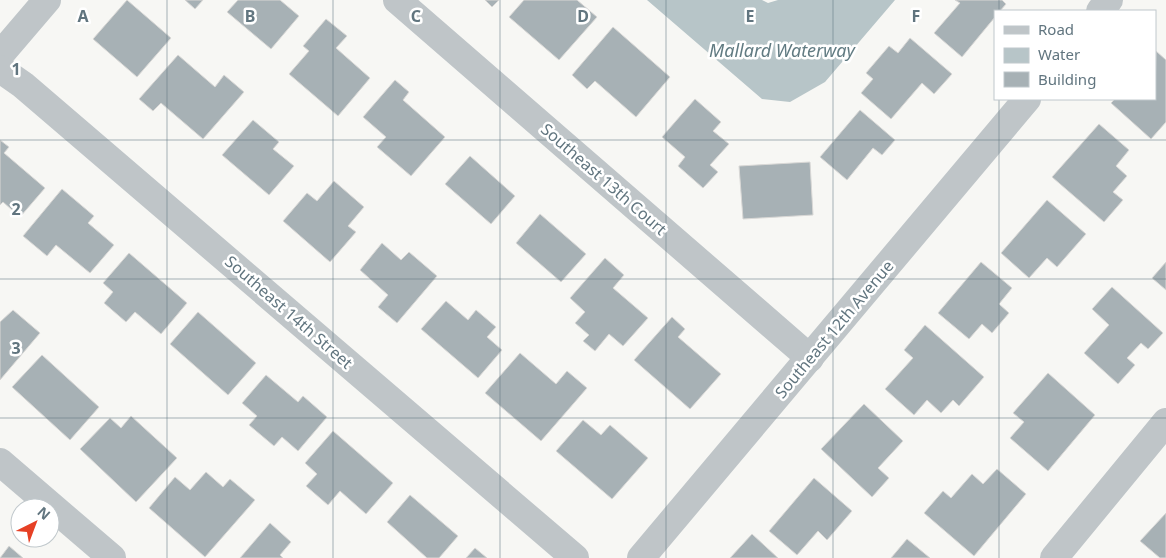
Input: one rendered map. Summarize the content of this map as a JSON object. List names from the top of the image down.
{
  "streets": {
    "street": ["Southeast 13th Court", "Southeast 14th Street", "Southeast 12th Avenue"]
  },
  "crossings": [
    ["Southeast 13th Court", "Southeast 12th Avenue"]
  ],
  "water": ["Mallard Waterway"],
  "legend": ["Road", "Water", "Building"],
  "north": "top right",
  "grid": {
    "columns": [
      "A",
      "B",
      "C",
      "D",
      "E",
      "F"
    ],
    "rows": ["1", "2", "3"]
  }
}
